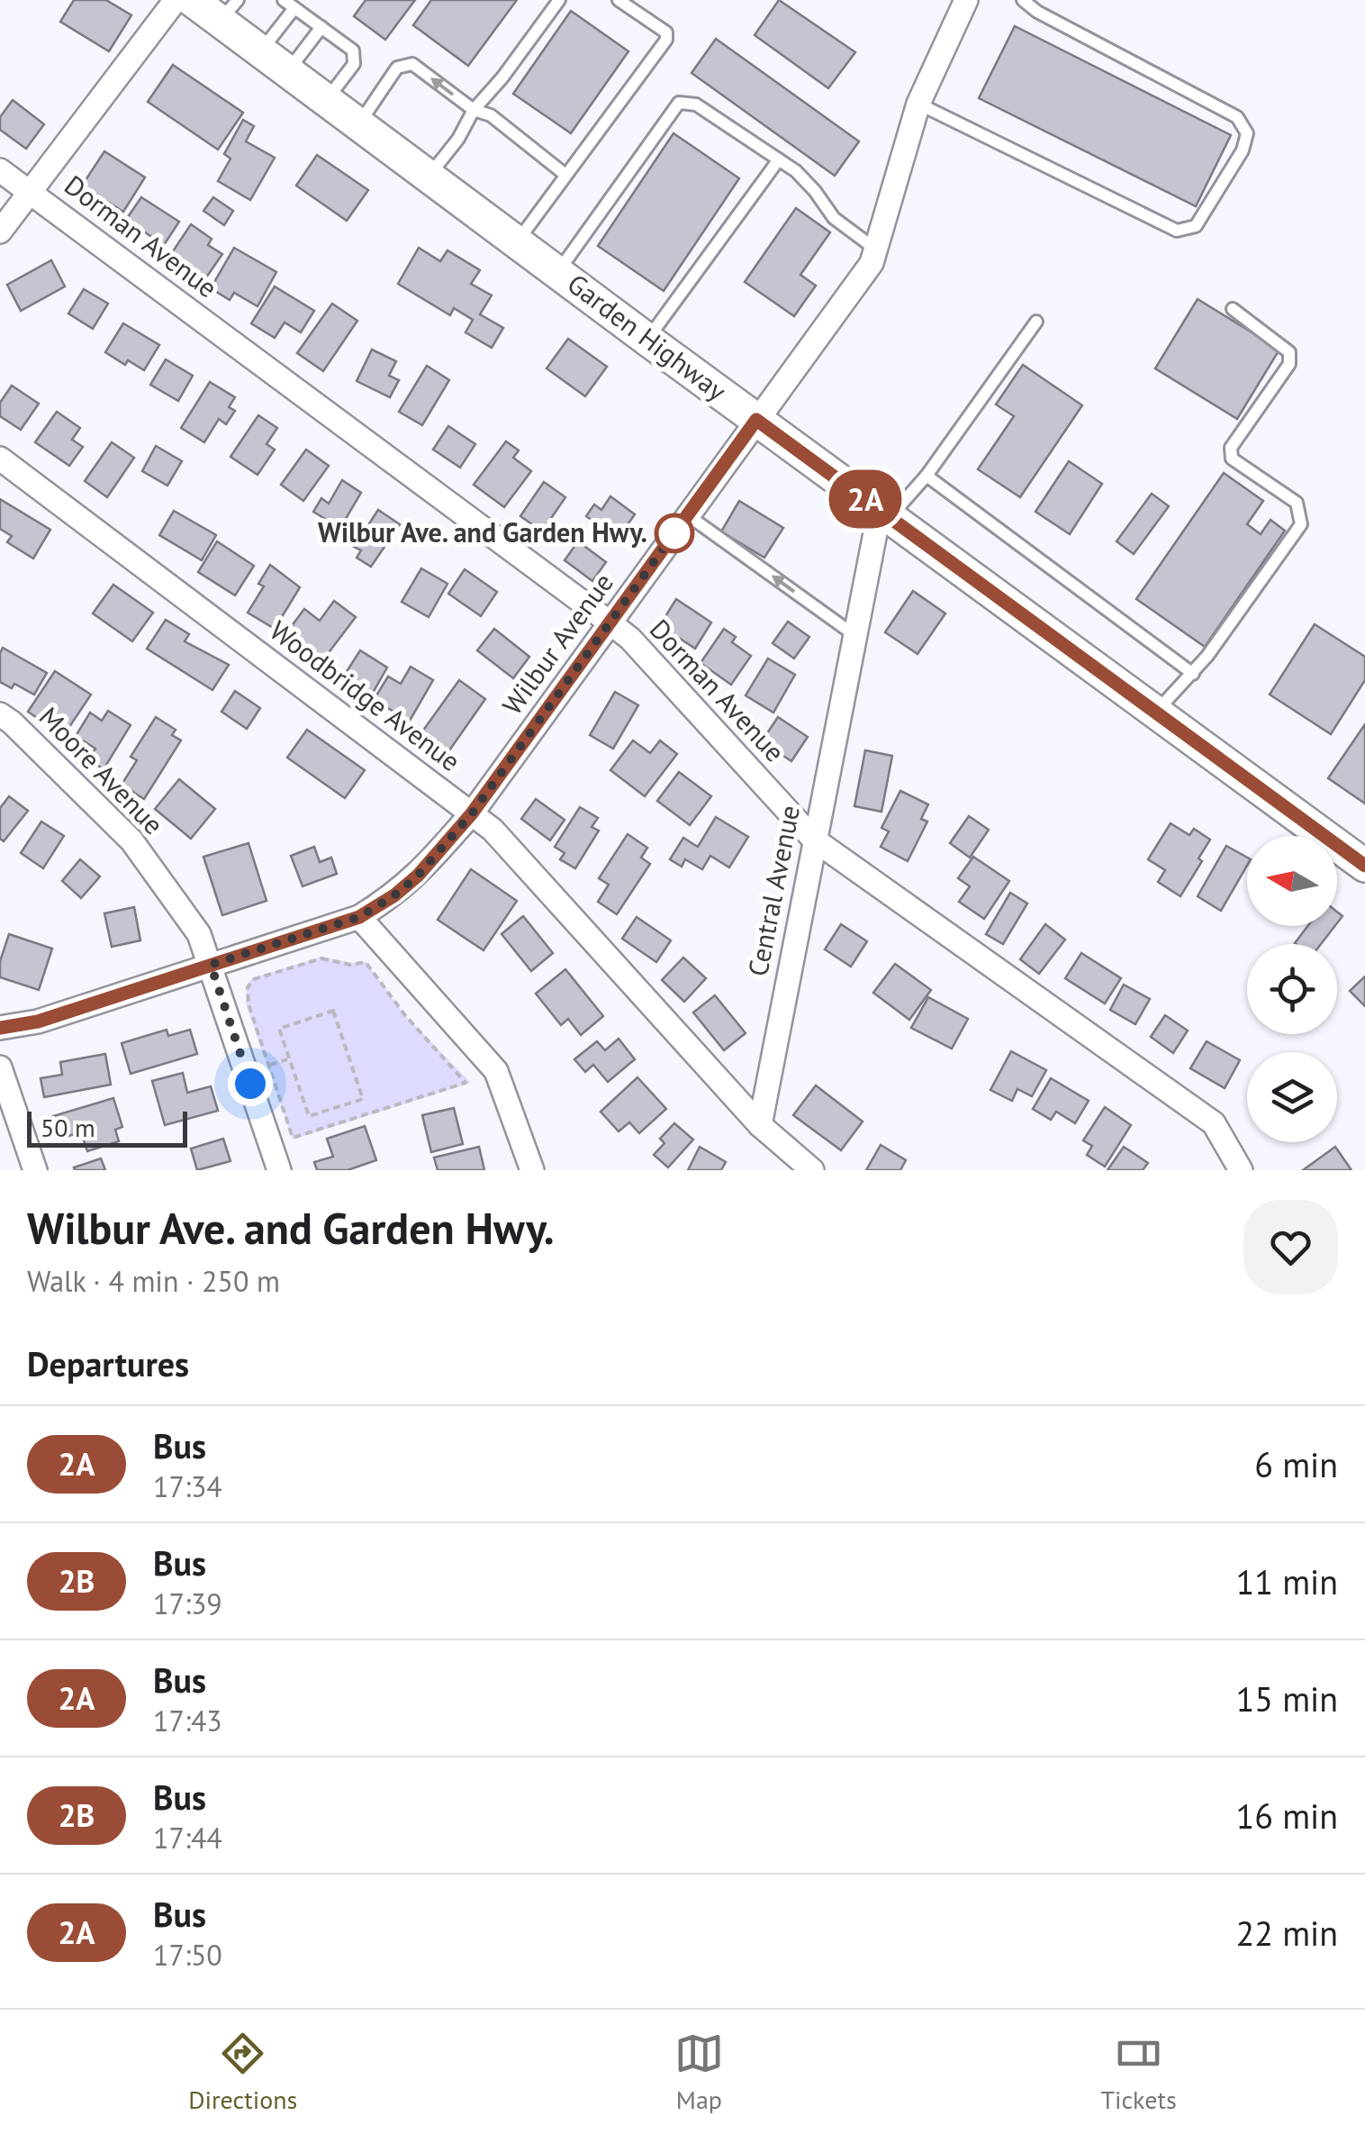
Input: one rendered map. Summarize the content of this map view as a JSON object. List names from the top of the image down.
{
  "streets": {
    "main road": ["Garden Highway"],
    "street": [
      "Dorman Avenue",
      "Wilbur Avenue",
      "Woodbridge Avenue",
      "Moore Avenue",
      "Central Avenue"
    ]
  },
  "crossings": [
    ["Dorman Avenue", "Wilbur Avenue"],
    ["Dorman Avenue", "Central Avenue"],
    ["Garden Highway", "Wilbur Avenue"],
    ["Garden Highway", "Central Avenue"],
    ["Wilbur Avenue", "Woodbridge Avenue"],
    ["Wilbur Avenue", "Moore Avenue"],
    ["Woodbridge Avenue", "Central Avenue"]
  ],
  "places": ["Wilbur Ave. and Garden Hwy."],
  "lines": ["bus line 2A"],
  "scale_bar": "50 m",
  "north": "left",
  "page": {
    "on_map": "2A",
    "scale": "50 m",
    "heading": [
      ["Wilbur Ave. and Garden Hwy.", "Walk · 4 min · 250 m"],
      "Departures"
    ],
    "list": [
      {
        "mark": "2A",
        "name": "Bus",
        "note": "17:34",
        "value": "6 min"
      },
      {
        "mark": "2B",
        "name": "Bus",
        "note": "17:39",
        "value": "11 min"
      },
      {
        "mark": "2A",
        "name": "Bus",
        "note": "17:43",
        "value": "15 min"
      },
      {
        "mark": "2B",
        "name": "Bus",
        "note": "17:44",
        "value": "16 min"
      },
      {
        "mark": "2A",
        "name": "Bus",
        "note": "17:50",
        "value": "22 min"
      }
    ],
    "tabs": ["Directions", "Map", "Tickets"]
  }
}
